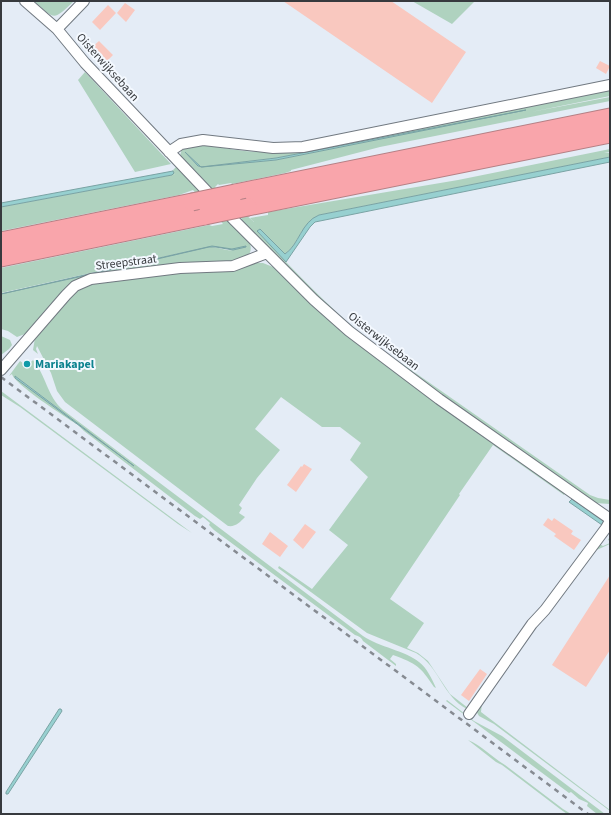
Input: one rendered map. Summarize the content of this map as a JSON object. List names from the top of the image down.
{
  "streets": {
    "street": ["Oisterwijksebaan", "Streepstraat"]
  },
  "crossings": [
    ["Oisterwijksebaan", "Streepstraat"]
  ],
  "places": ["Mariakapel"]
}
